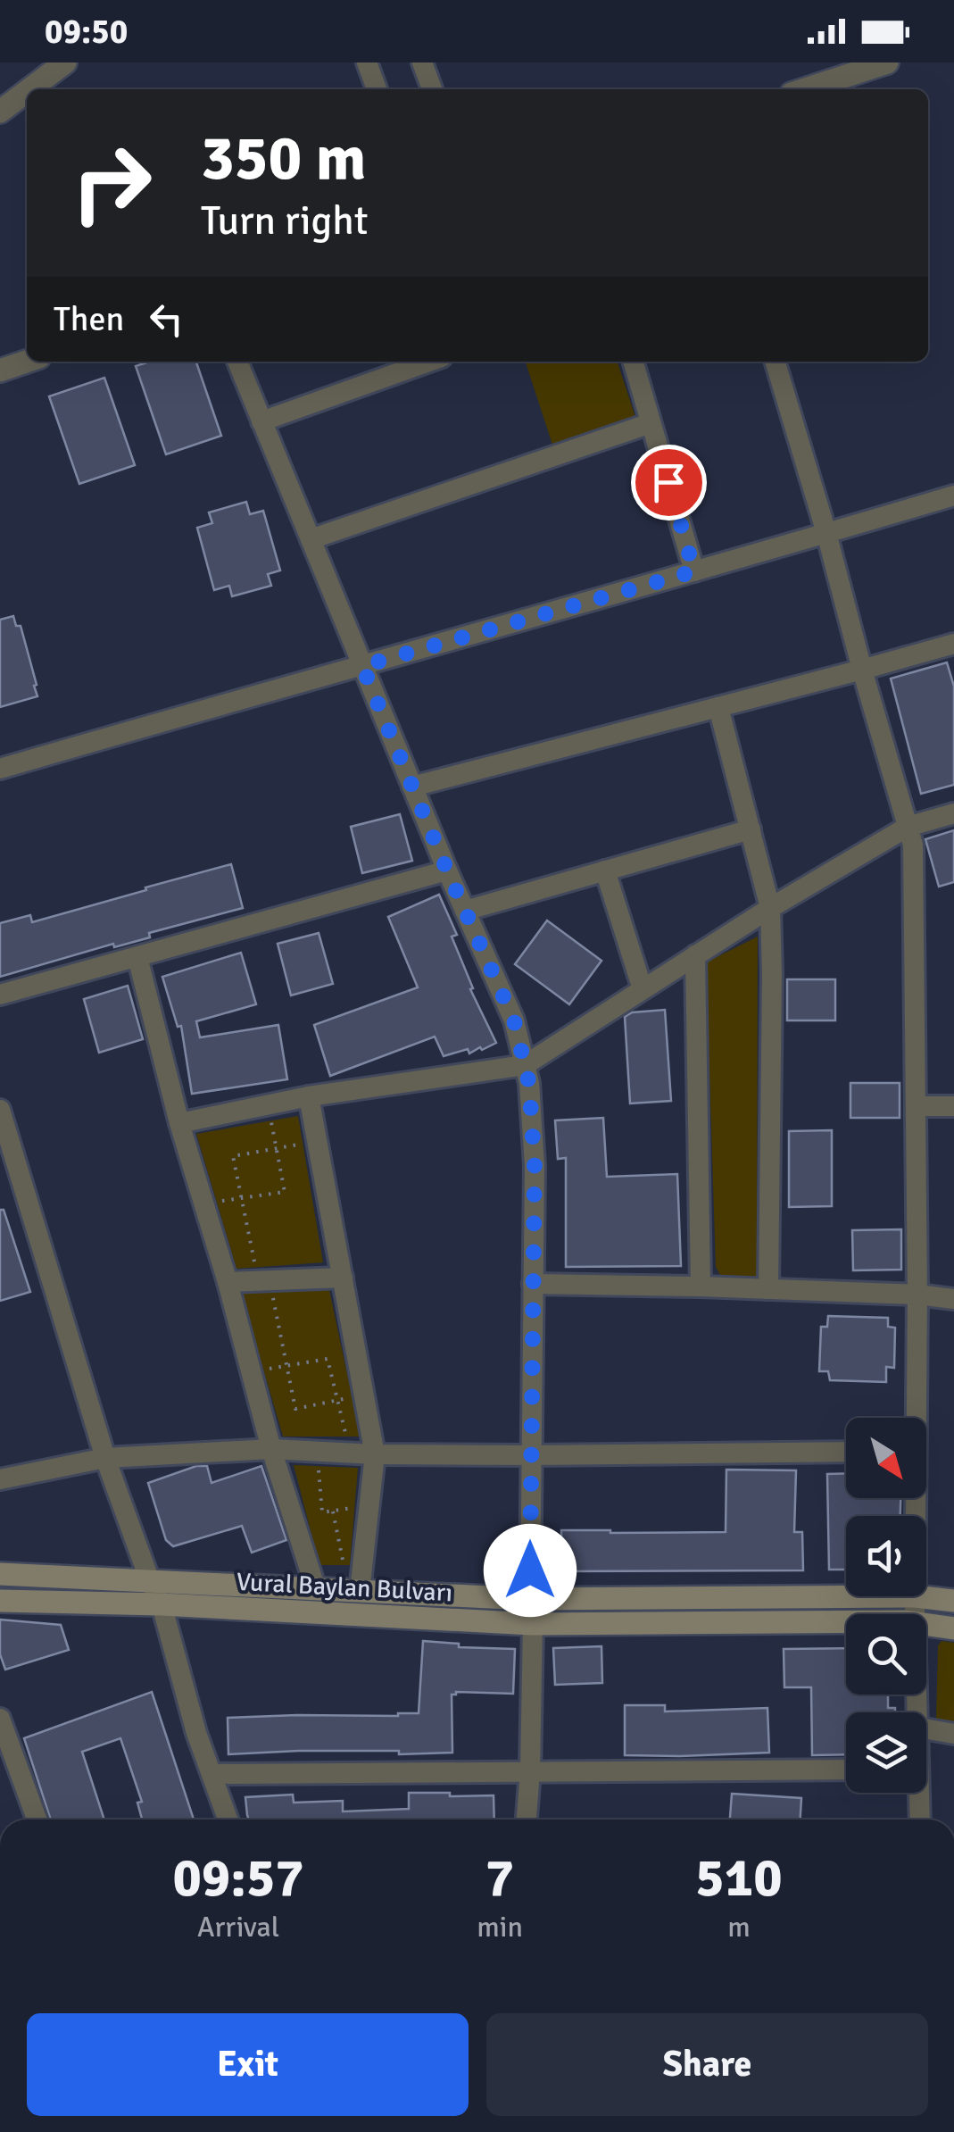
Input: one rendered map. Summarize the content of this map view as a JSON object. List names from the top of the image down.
{
  "streets": {
    "main road": ["Vural Baylan Bulvarı"]
  },
  "north": "bottom right",
  "page": {
    "status": "09:50",
    "turn": ["350 m", "Turn right"],
    "then": "Then",
    "eta": [
      "09:57",
      "Arrival",
      "7",
      "min",
      "510",
      "m"
    ],
    "buttons": ["Exit", "Share"]
  }
}
